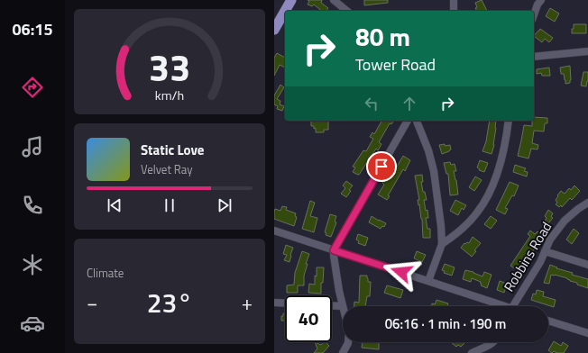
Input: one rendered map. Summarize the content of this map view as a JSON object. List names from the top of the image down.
{
  "streets": {
    "street": ["Robbins Road"]
  },
  "page": {
    "tabs": "06:15",
    "turn": ["80 m", "Tower Road"],
    "song": ["Static Love", "Velvet Ray"],
    "tile": "Climate",
    "heat": ["−", "23°", "+"],
    "limit": "40",
    "trip": "06:16 · 1 min · 190 m",
    "gauge": ["33", "km/h"]
  }
}
